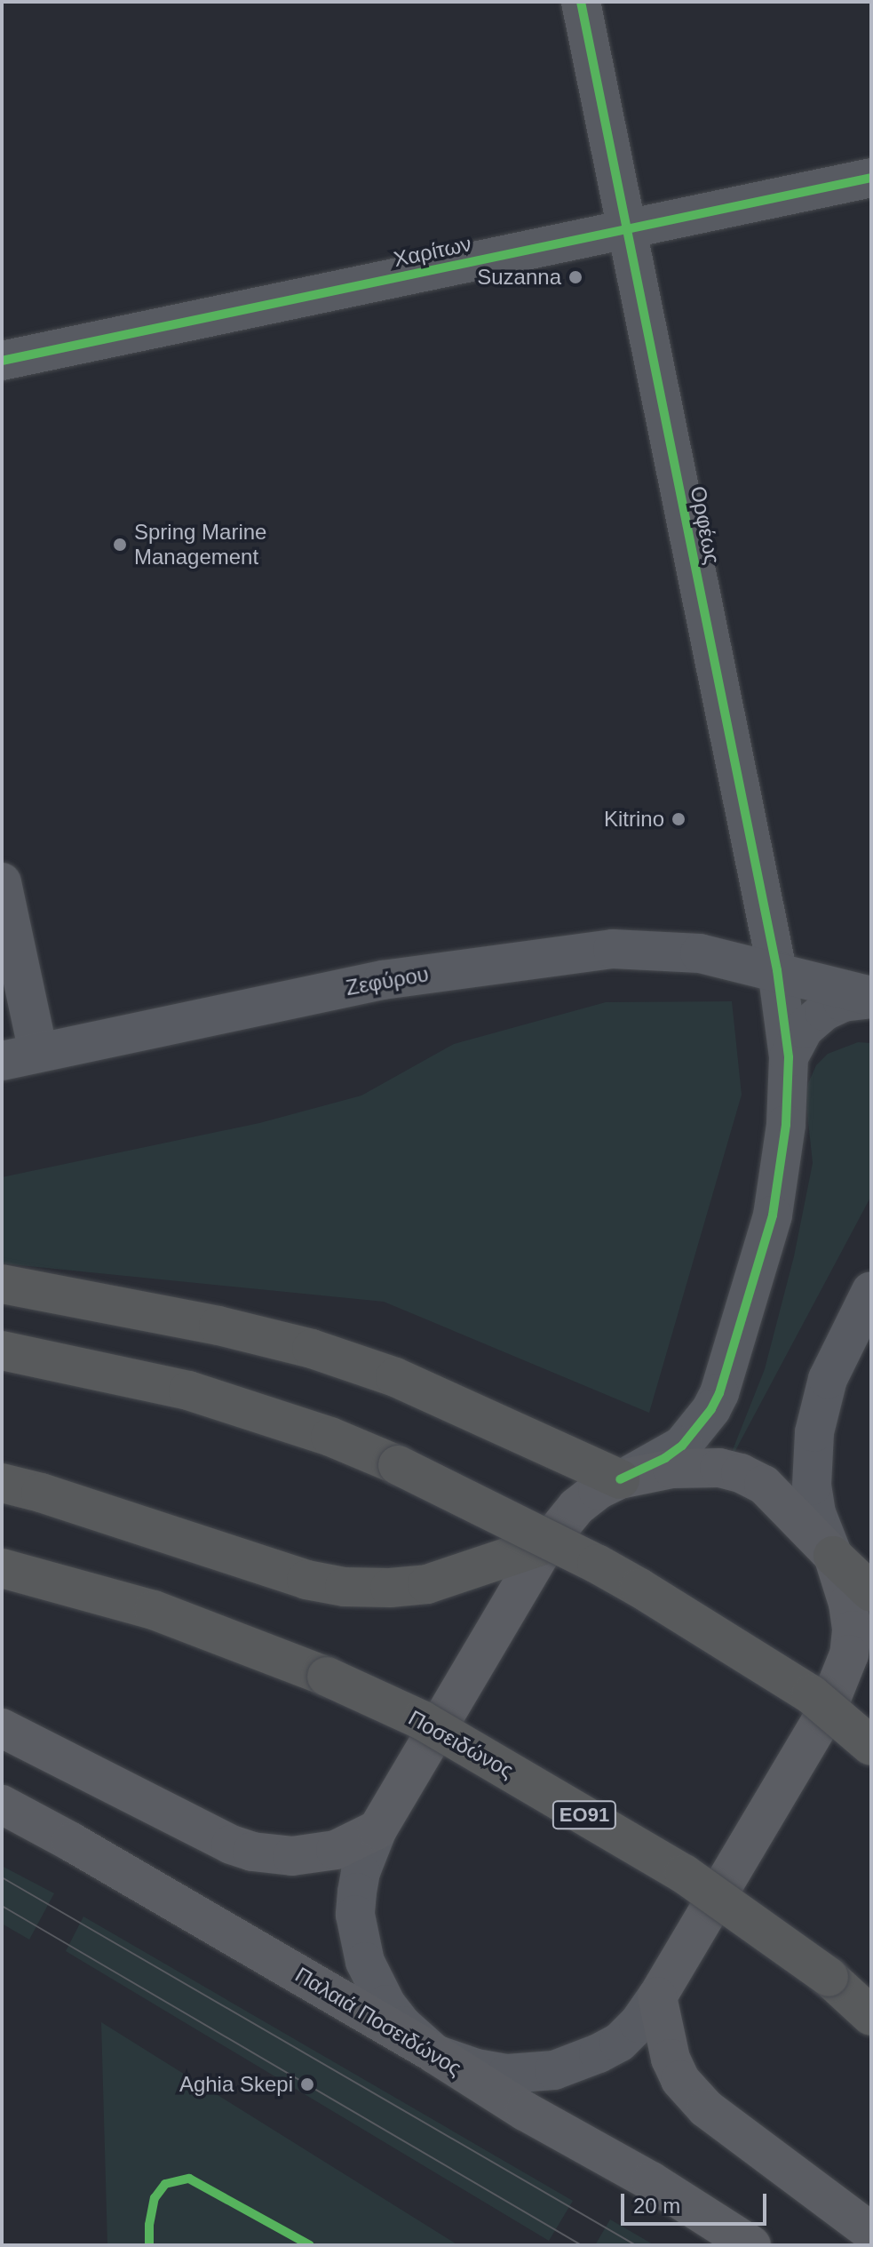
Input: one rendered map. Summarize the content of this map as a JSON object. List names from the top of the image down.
{
  "streets": {
    "highway": ["Ποσειδώνος", "ΕΟ91"],
    "main road": ["Παλαιά Ποσειδώνος"],
    "street": ["Χαρίτων", "Ορφέως", "Ζεφύρου"]
  },
  "crossings": [
    ["Χαρίτων", "Ορφέως"],
    ["Ορφέως", "Ζεφύρου"]
  ],
  "places": [
    "Suzanna",
    "Spring Marine Management",
    "Kitrino",
    "Aghia Skepi"
  ],
  "scale_bar": "20 m"
}
